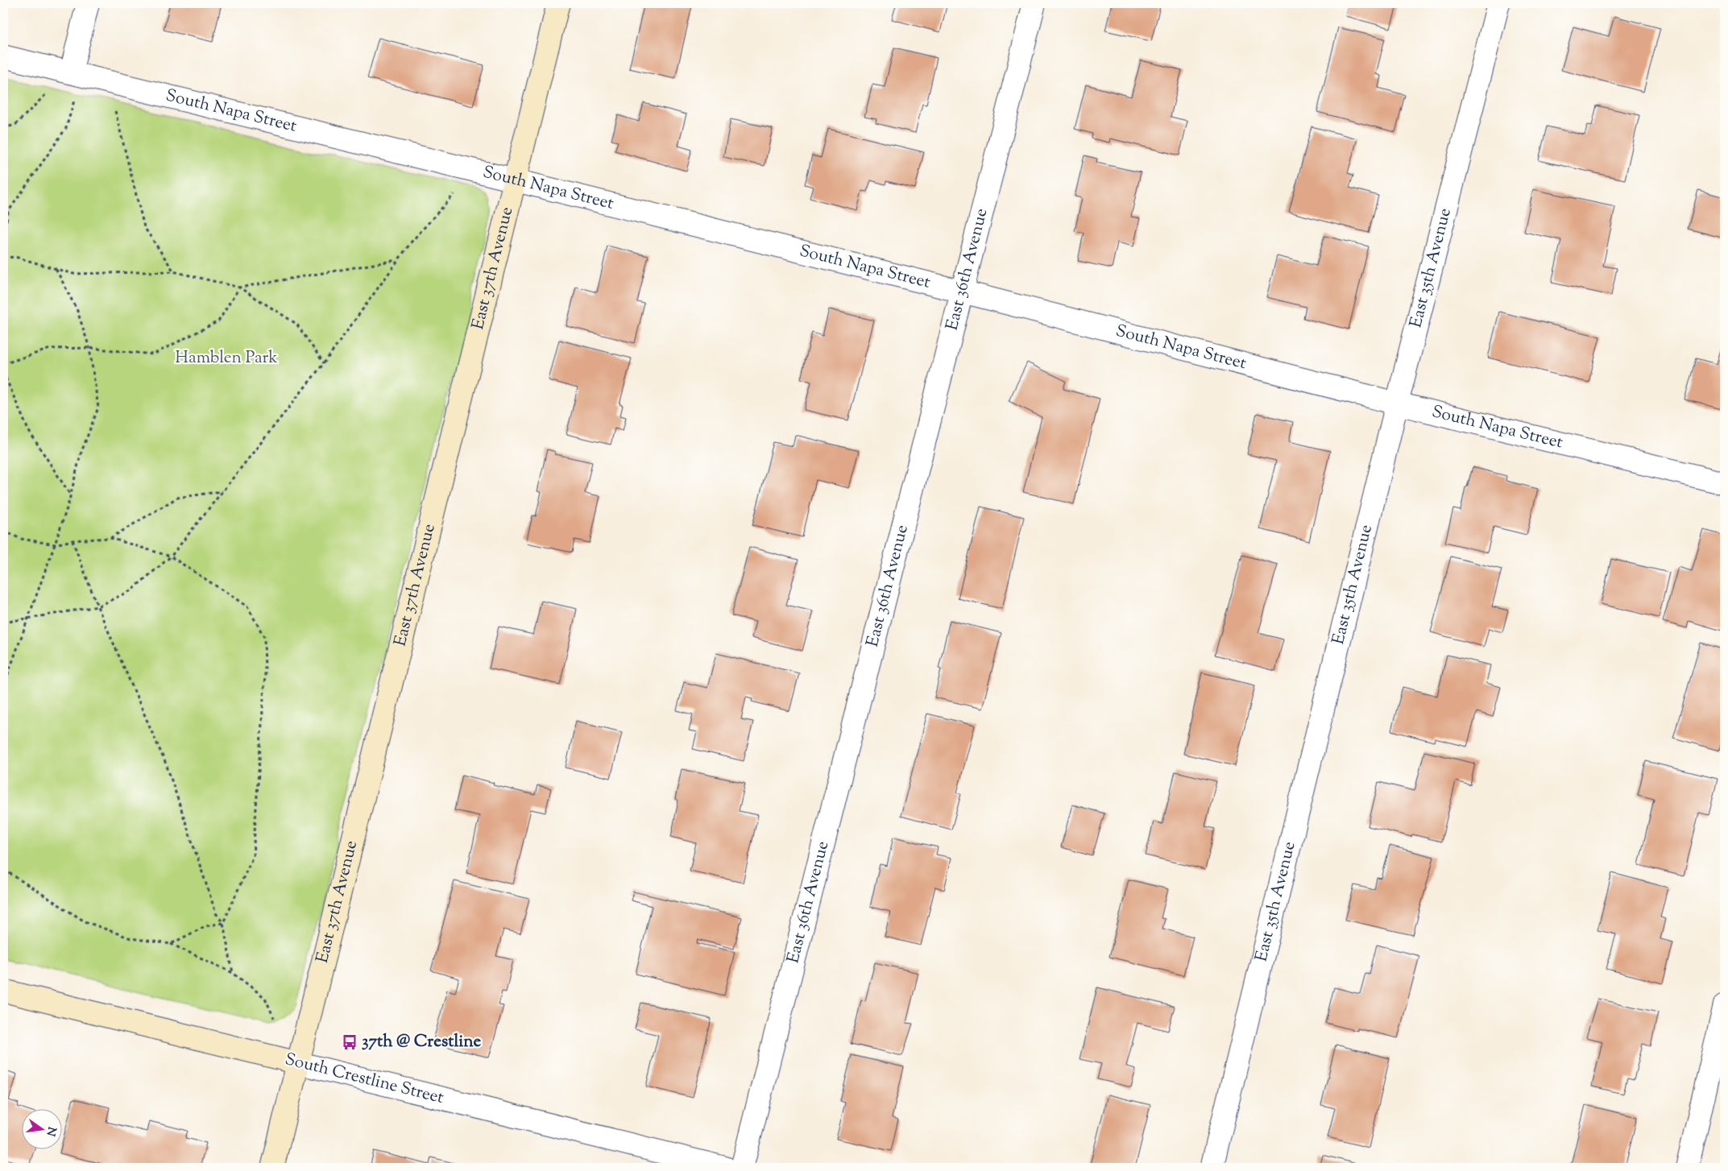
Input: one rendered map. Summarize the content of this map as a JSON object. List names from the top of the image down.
{
  "streets": {
    "street": [
      "South Napa Street",
      "East 35th Avenue",
      "East 37th Avenue",
      "East 36th Avenue",
      "South Crestline Street"
    ]
  },
  "crossings": [
    ["South Napa Street", "East 35th Avenue"],
    ["South Napa Street", "East 37th Avenue"],
    ["South Napa Street", "East 36th Avenue"],
    ["East 37th Avenue", "South Crestline Street"]
  ],
  "parks": ["Hamblen Park"],
  "places": {
    "bus stop": ["37th @ Crestline"]
  },
  "north": "right"
}
